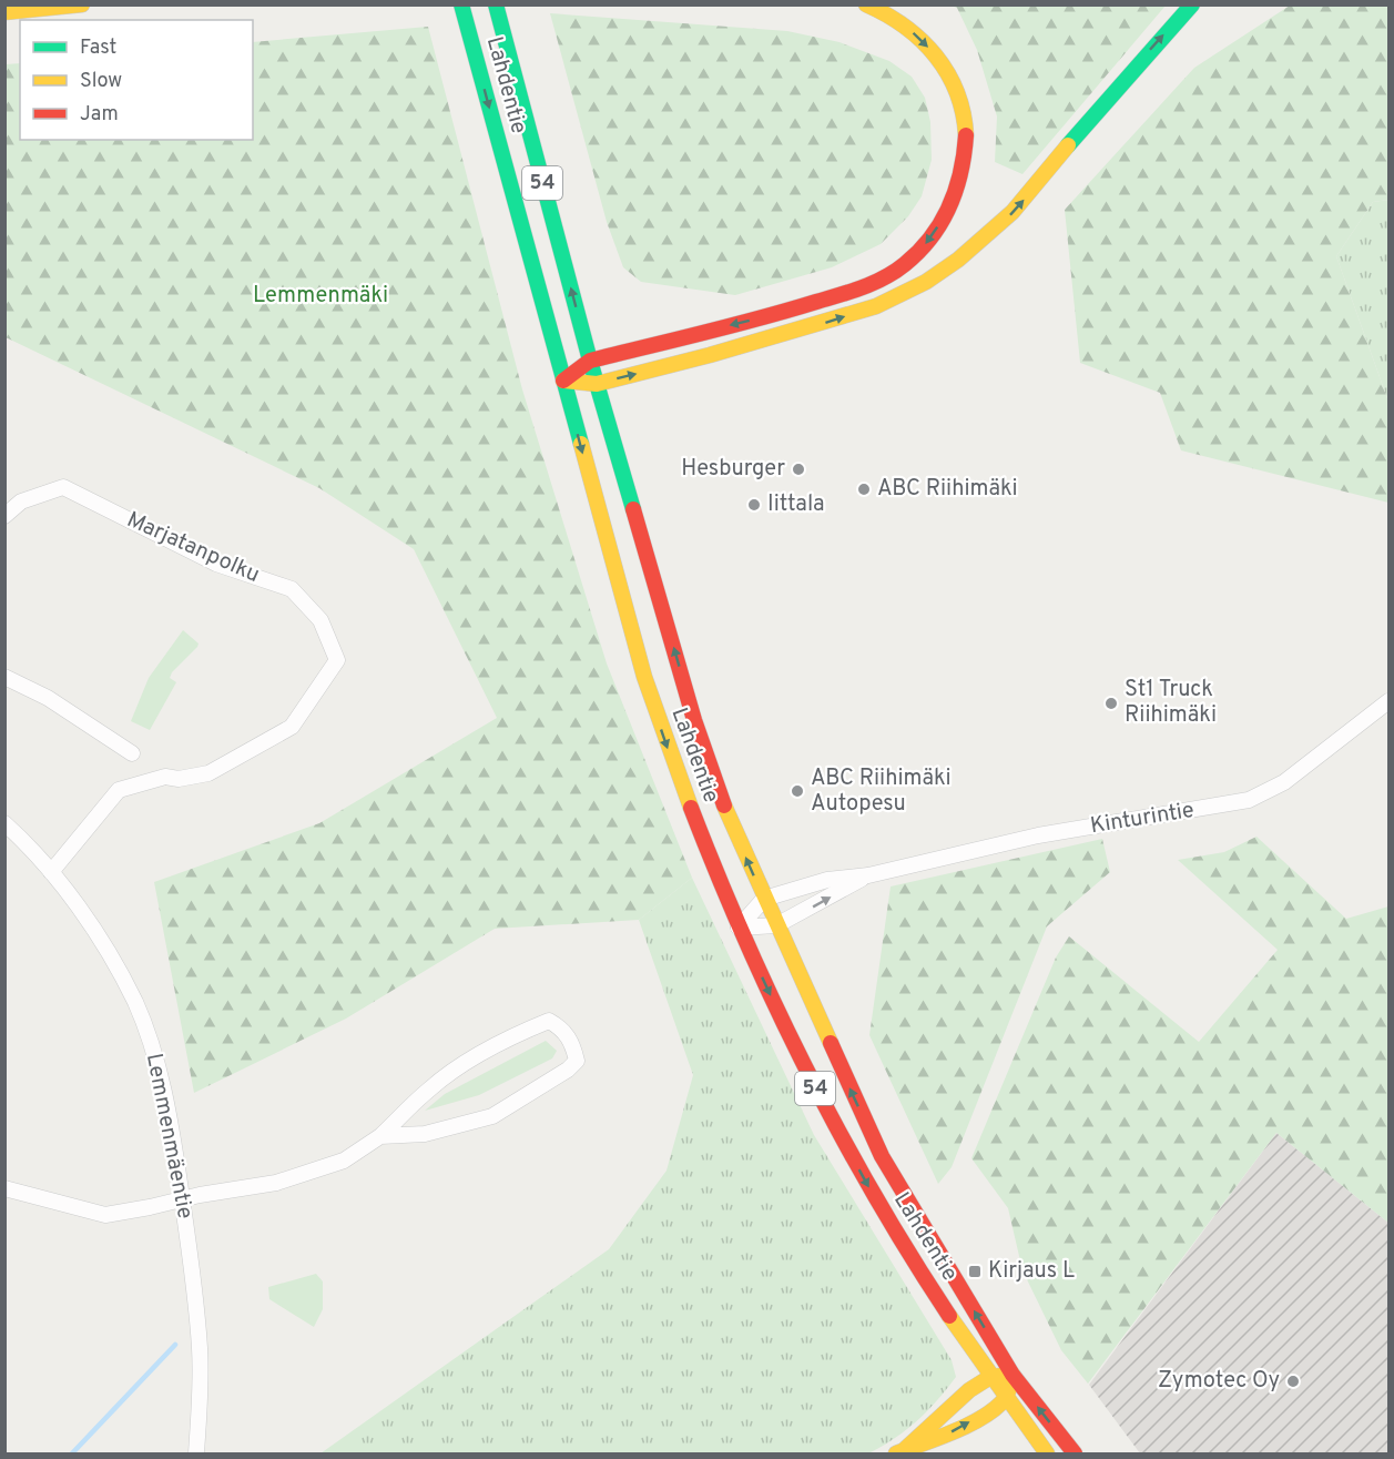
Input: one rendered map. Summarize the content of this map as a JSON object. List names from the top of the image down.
{
  "streets": {
    "main road": ["Lahdentie", "54"],
    "street": ["Marjatanpolku", "Kinturintie", "Lemmenmäentie"]
  },
  "crossings": [
    ["Lahdentie", "54"],
    ["Lahdentie", "Kinturintie"],
    ["Marjatanpolku", "Lemmenmäentie"]
  ],
  "parks": ["Lemmenmäki"],
  "places": {
    "other": [
      "Hesburger",
      "ABC Riihimäki",
      "Iittala",
      "St1 Truck Riihimäki",
      "ABC Riihimäki Autopesu",
      "Zymotec Oy"
    ],
    "transit": ["Kirjaus L"]
  },
  "legend": ["Fast", "Slow", "Jam"]
}
